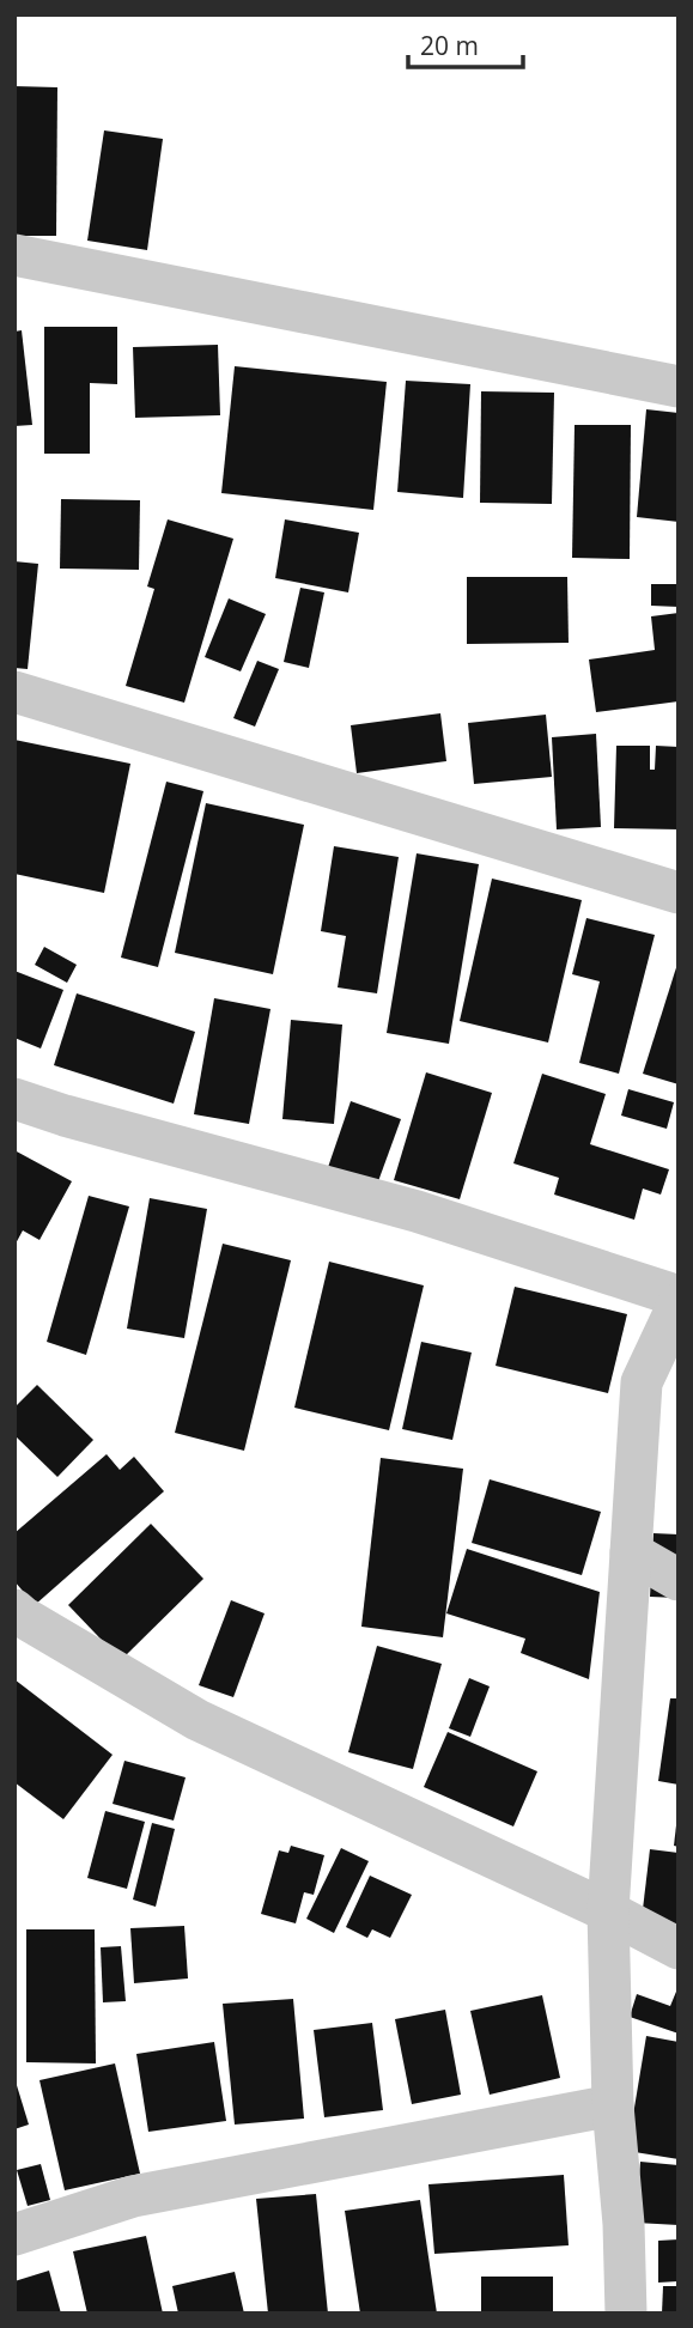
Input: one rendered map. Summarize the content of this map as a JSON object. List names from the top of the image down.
{
  "scale_bar": "20 m"
}
